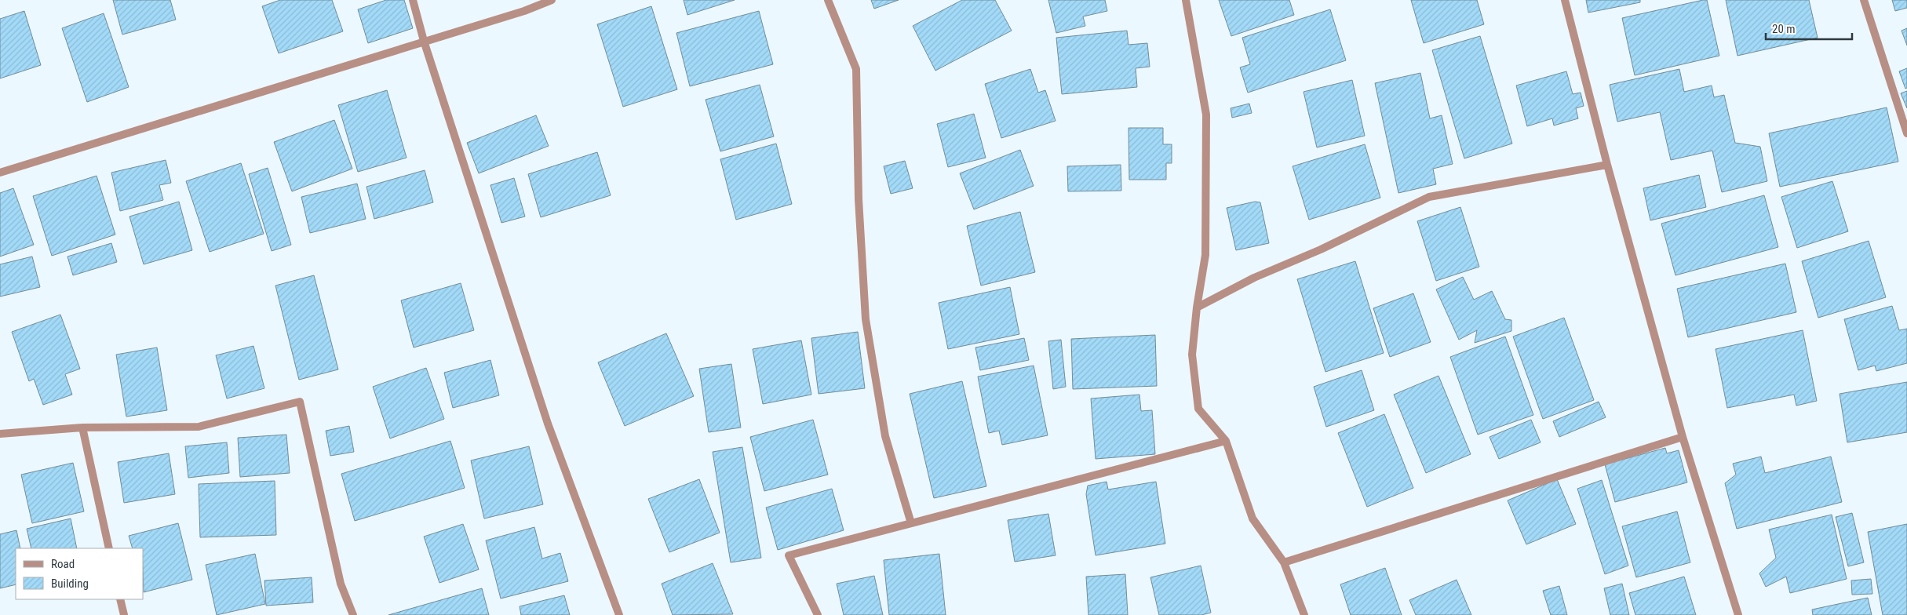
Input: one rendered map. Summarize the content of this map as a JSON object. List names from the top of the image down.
{
  "legend": ["Road", "Building"],
  "scale_bar": "20 m"
}
